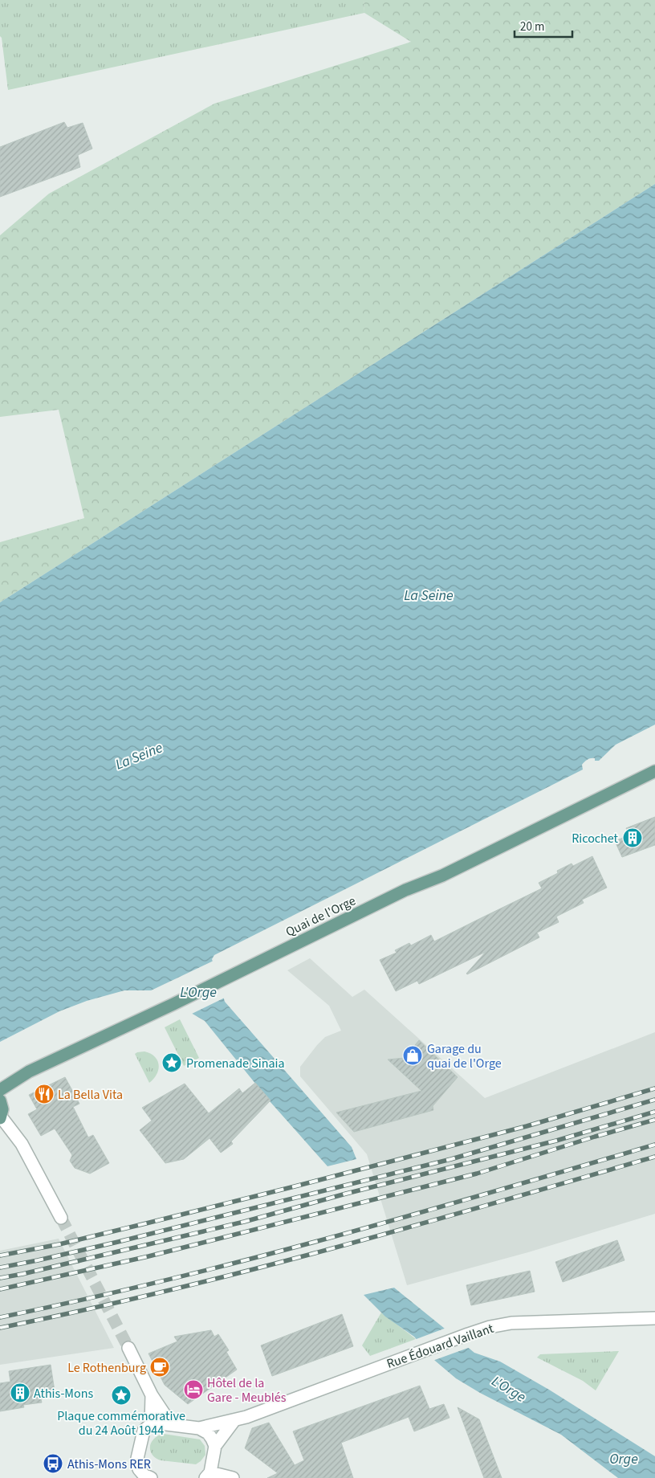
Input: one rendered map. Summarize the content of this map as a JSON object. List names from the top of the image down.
{
  "streets": {
    "main road": ["Quai de l'Orge"],
    "street": ["Rue Édouard Vaillant"]
  },
  "water": ["La Seine", "L'Orge", "Orge"],
  "places": {
    "building": ["Ricochet", "Athis-Mons"],
    "shop": ["Garage du quai de l'Orge"],
    "place": ["Promenade Sinaia", "Plaque commémorative du 24 Août 1944"],
    "restaurant": ["La Bella Vita"],
    "cafe": ["Le Rothenburg"],
    "hotel": ["Hôtel de la Gare - Meublés"],
    "bus stop": ["Athis-Mons RER"]
  },
  "scale_bar": "20 m"
}
